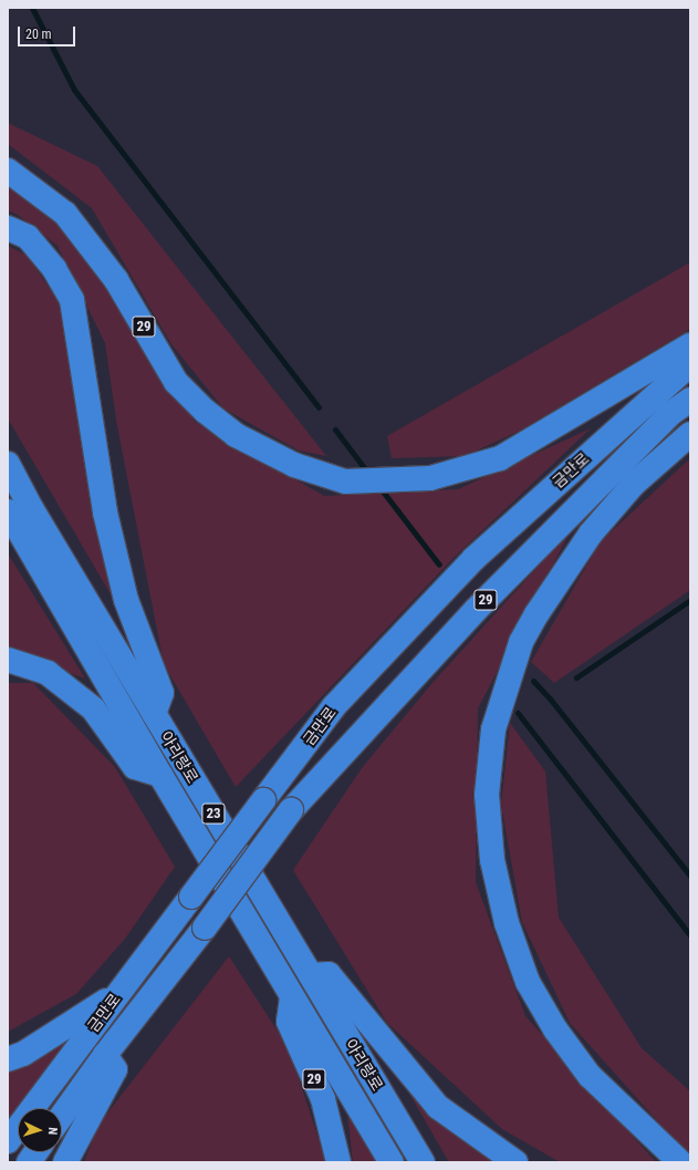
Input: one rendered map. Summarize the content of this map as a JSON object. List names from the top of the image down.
{
  "streets": {
    "highway": [
      "29",
      "금만로",
      "아리랑로",
      "23"
    ]
  },
  "crossings": [
    ["29", "아리랑로"]
  ],
  "scale_bar": "20 m",
  "north": "right"
}
